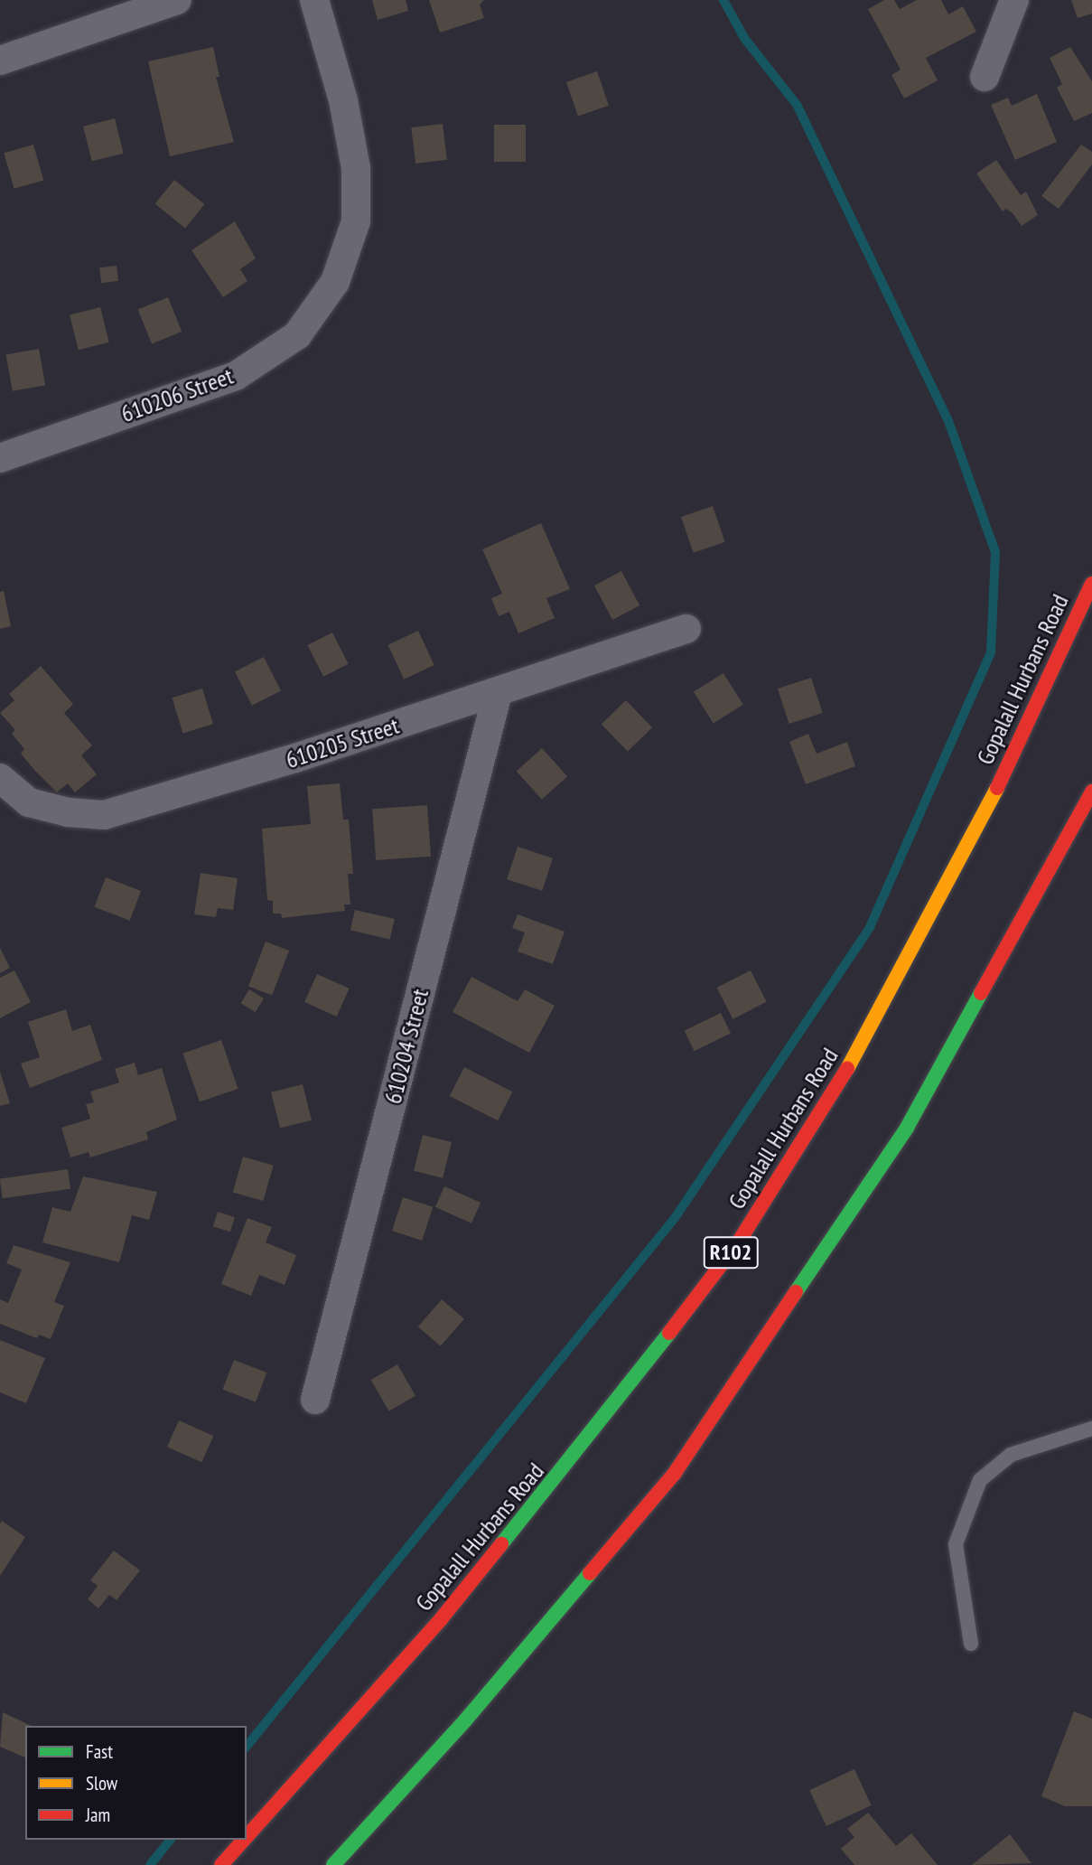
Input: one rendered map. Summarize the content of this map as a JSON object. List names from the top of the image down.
{
  "streets": {
    "main road": ["Gopalall Hurbans Road", "R102"],
    "street": ["610206 Street", "610205 Street", "610204 Street"]
  },
  "crossings": [
    ["610205 Street", "610204 Street"]
  ],
  "legend": ["Fast", "Slow", "Jam"]
}
